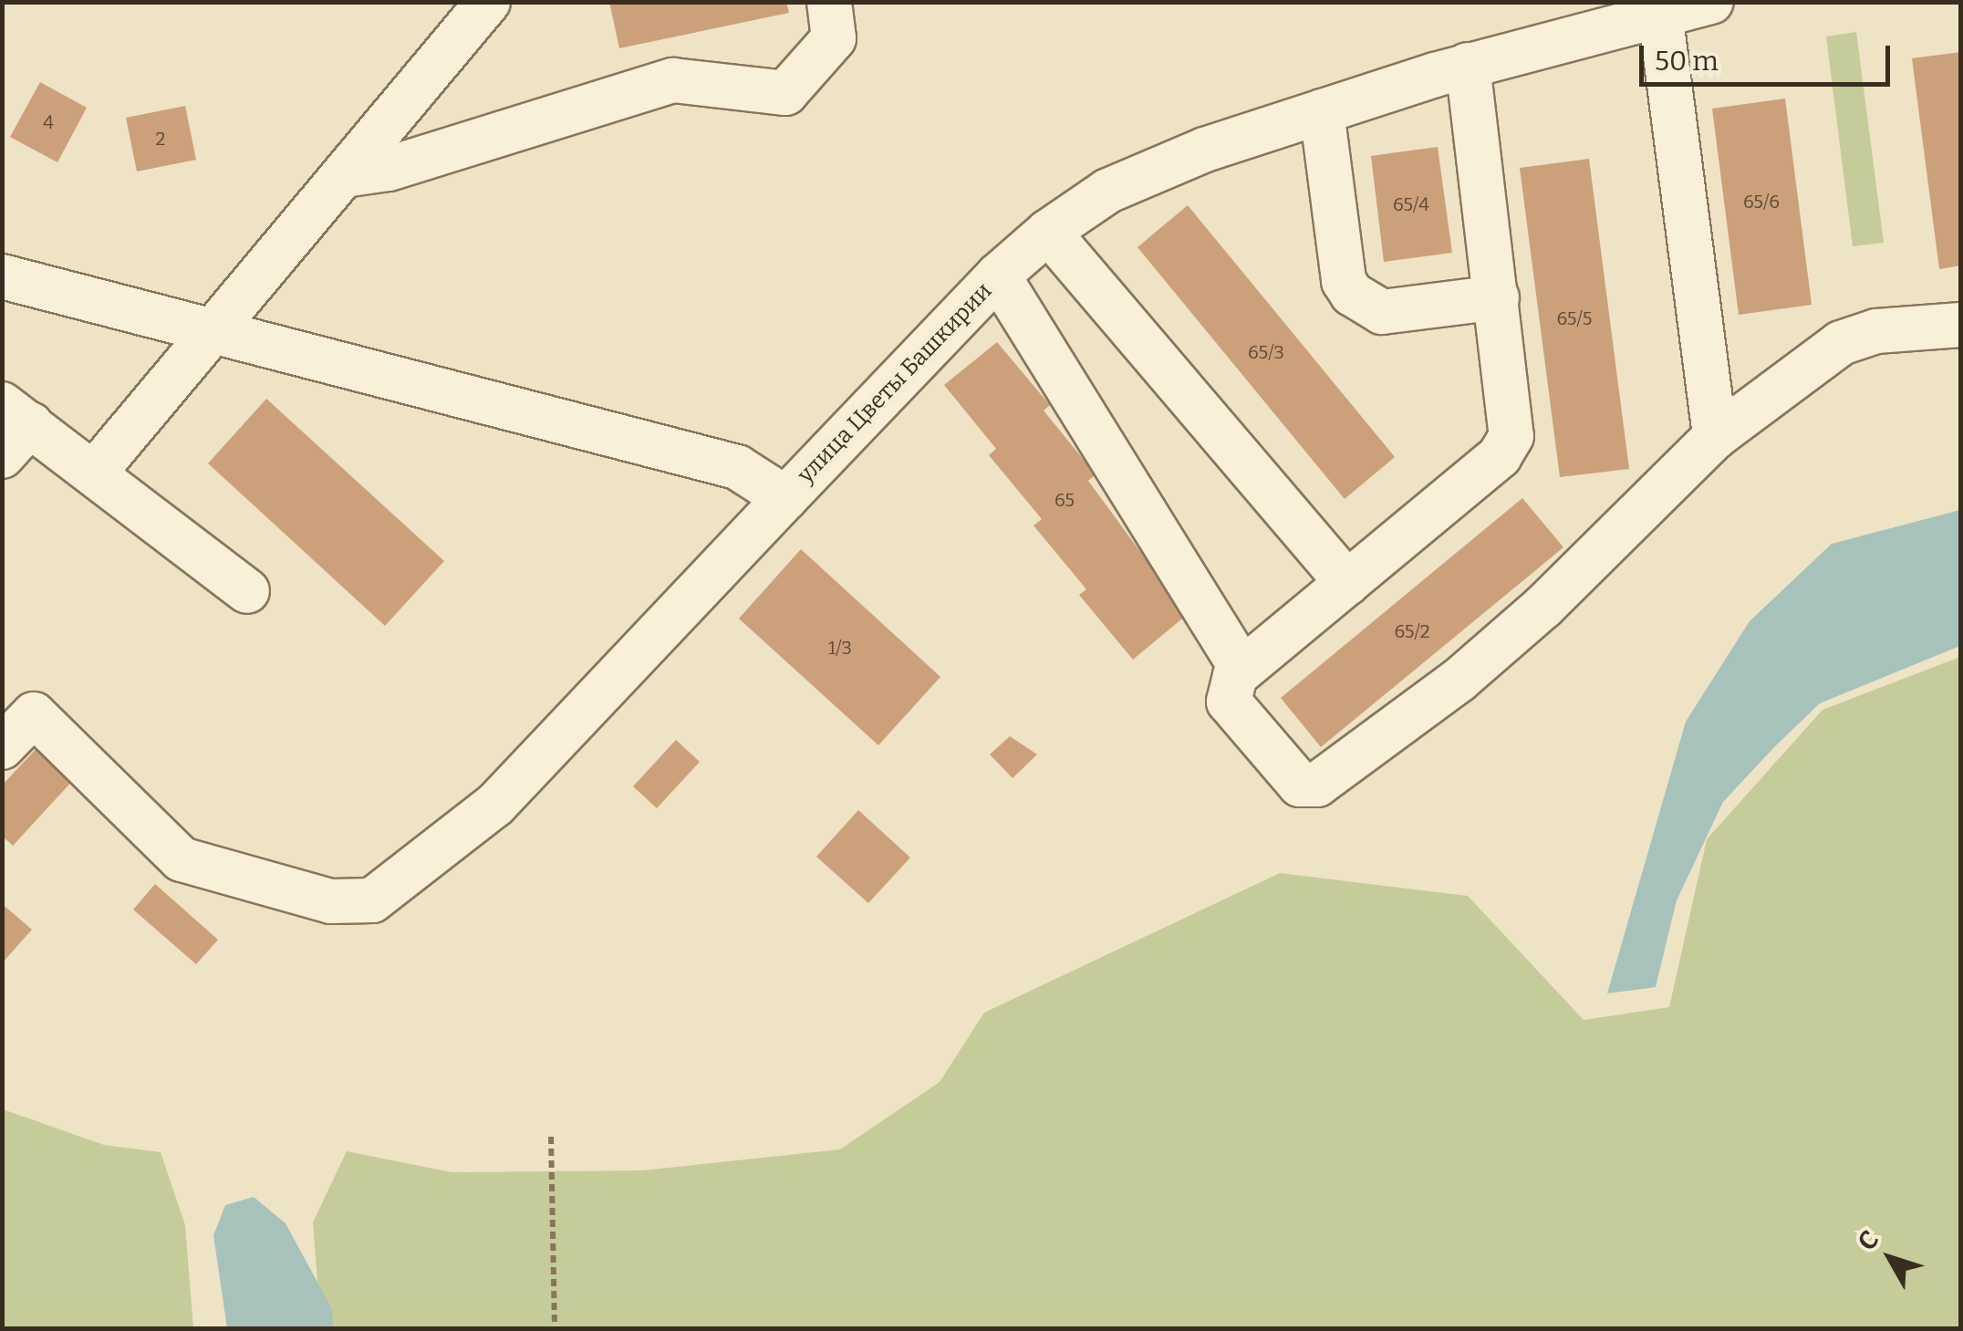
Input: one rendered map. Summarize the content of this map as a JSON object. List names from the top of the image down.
{
  "streets": {
    "street": ["улица Цветы Башкирии"]
  },
  "house_numbers": [
    "4",
    "2",
    "65/6",
    "65/4",
    "65/5",
    "65/3",
    "65",
    "65/2",
    "1/3"
  ],
  "scale_bar": "50 m",
  "north": "top left"
}
